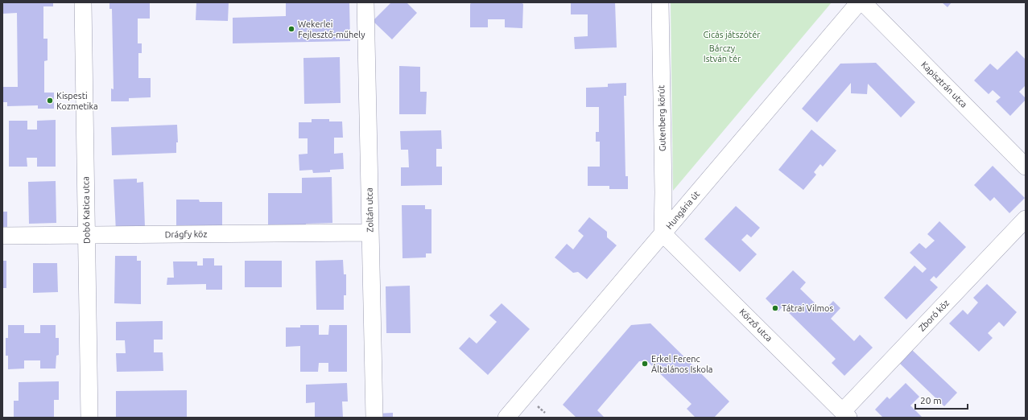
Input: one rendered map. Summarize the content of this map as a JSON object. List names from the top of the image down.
{
  "streets": {
    "street": [
      "Kapisztrán utca",
      "Gutenberg körút",
      "Dobó Katica utca",
      "Zoltán utca",
      "Hungária út",
      "Drágfy köz",
      "Zboró köz",
      "Körző utca"
    ]
  },
  "crossings": [
    ["Gutenberg körút", "Hungária út"],
    ["Gutenberg körút", "Körző utca"],
    ["Dobó Katica utca", "Drágfy köz"],
    ["Zoltán utca", "Drágfy köz"],
    ["Hungária út", "Körző utca"],
    ["Zboró köz", "Körző utca"]
  ],
  "parks": ["Cicás játszótér", "Bárczy István tér"],
  "places": [
    "Wekerlei Fejlesztő-műhely",
    "Kispesti Kozmetika",
    "Tátrai Vilmos",
    "Erkel Ferenc Általános Iskola"
  ],
  "scale_bar": "20 m"
}
